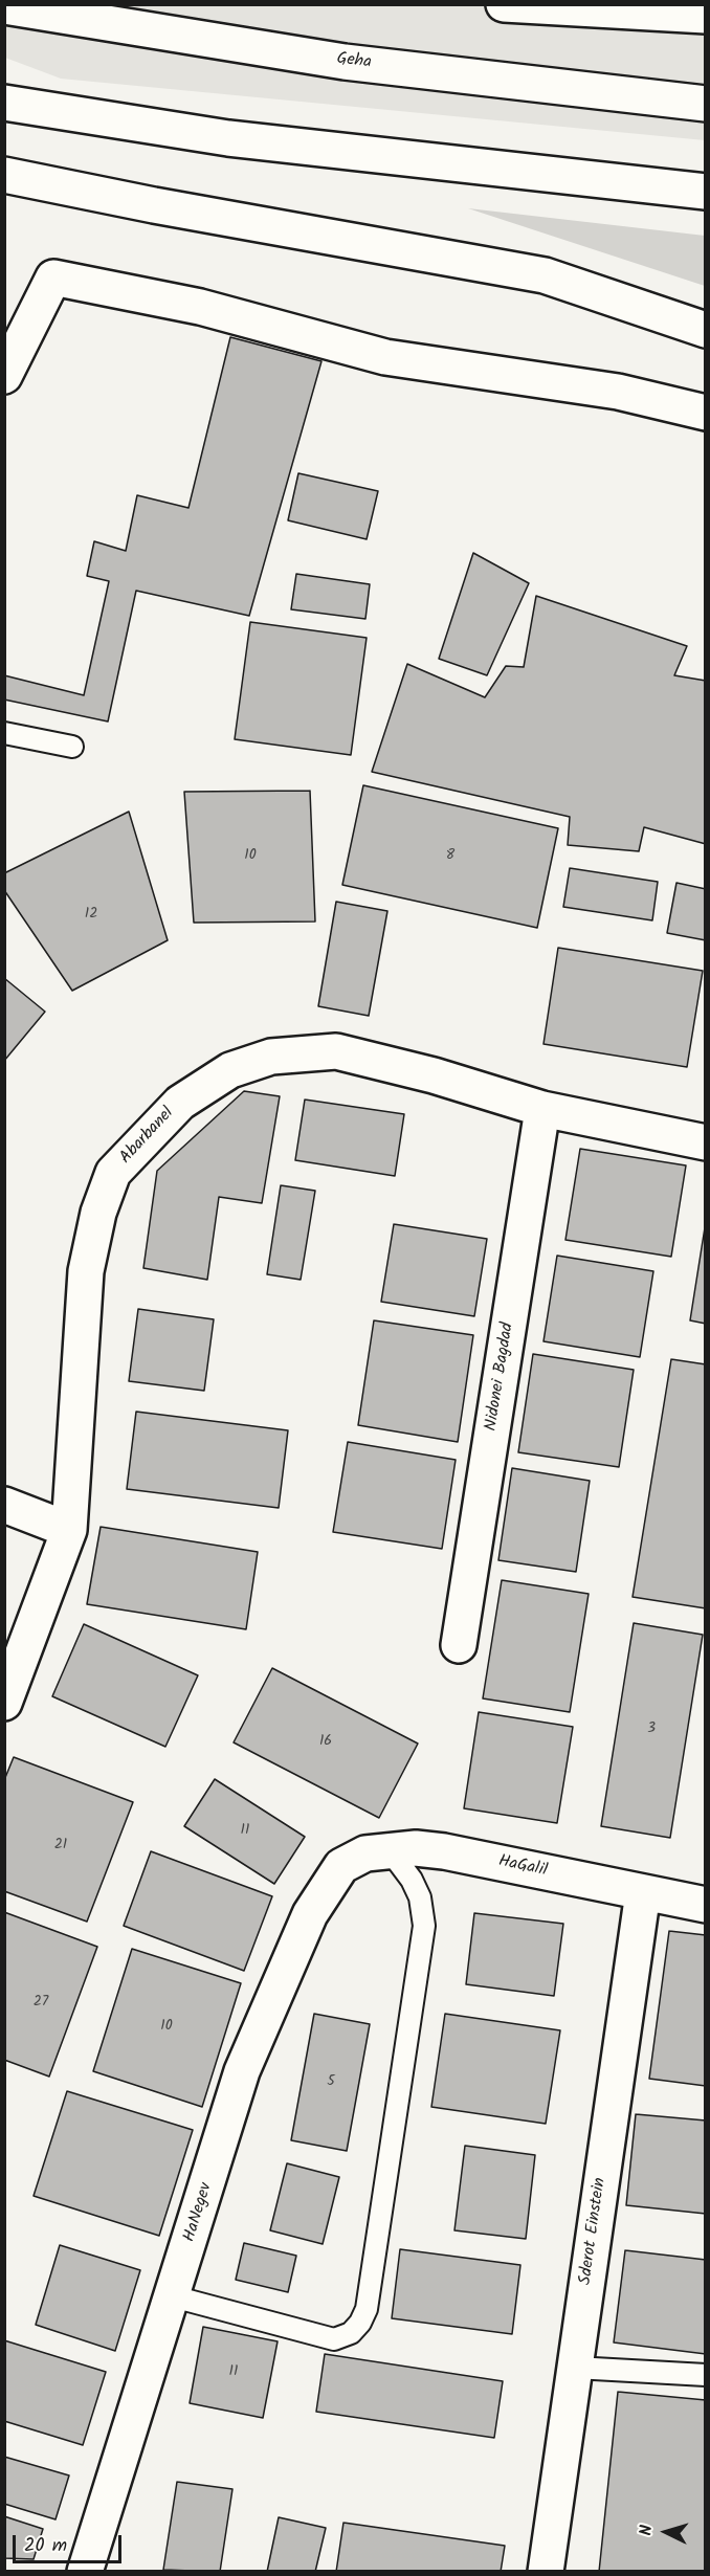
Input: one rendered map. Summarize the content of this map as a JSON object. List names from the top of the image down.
{
  "streets": {
    "main road": [
      "Geha",
      "Abarbanel",
      "Nidonei Bagdad",
      "HaGalil",
      "HaNegev",
      "Sderot Einstein"
    ]
  },
  "crossings": [
    ["Abarbanel", "Nidonei Bagdad"],
    ["HaGalil", "HaNegev"],
    ["HaGalil", "Sderot Einstein"]
  ],
  "house_numbers": [
    "10",
    "8",
    "12",
    "3",
    "16",
    "11",
    "21",
    "27",
    "10",
    "5",
    "11"
  ],
  "scale_bar": "20 m",
  "north": "left"
}
